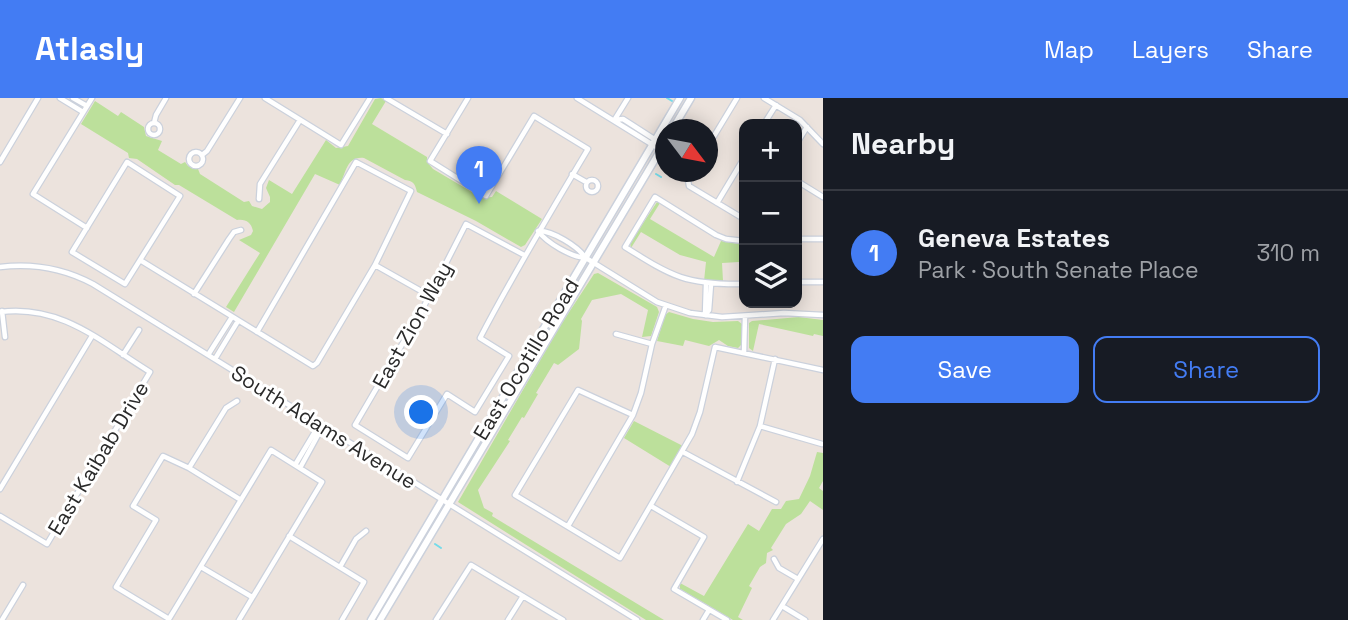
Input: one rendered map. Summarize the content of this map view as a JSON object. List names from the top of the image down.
{
  "streets": {
    "main road": ["East Ocotillo Road"],
    "street": ["East Zion Way", "South Adams Avenue", "East Kaibab Drive"]
  },
  "crossings": [
    ["East Ocotillo Road", "South Adams Avenue"]
  ],
  "north": "bottom right",
  "page": {
    "header": "Atlasly",
    "nav": ["Map", "Layers", "Share"],
    "heading": "Nearby",
    "map_buttons": ["+", "−"],
    "pins": "1",
    "list": [
      {
        "mark": "1",
        "name": "Geneva Estates",
        "note": "Park · South Senate Place",
        "value": "310 m"
      }
    ],
    "buttons": ["Save", "Share"]
  }
}
